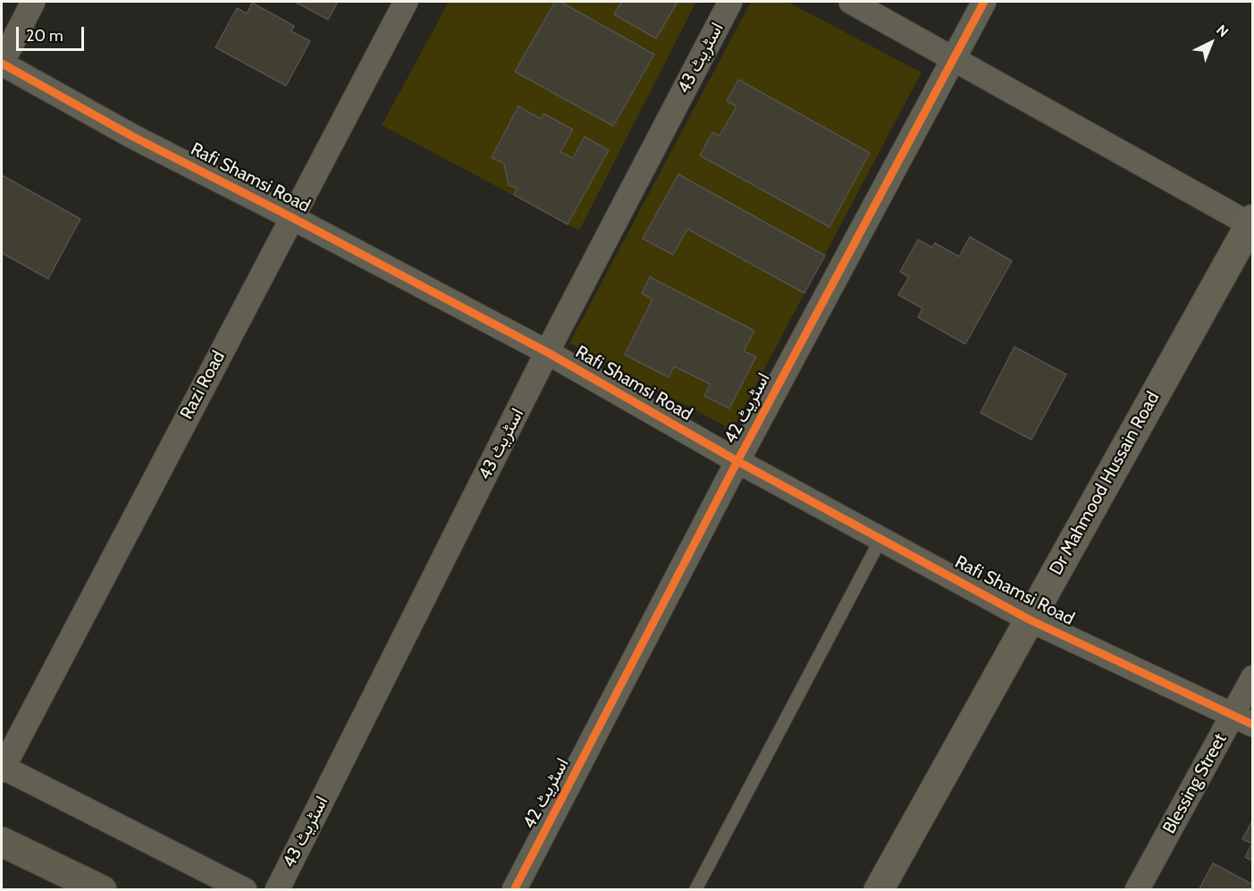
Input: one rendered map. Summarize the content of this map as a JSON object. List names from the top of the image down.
{
  "streets": {
    "main road": ["Dr Mahmood Hussain Road"],
    "street": [
      "اسٹریٹ 43",
      "Rafi Shamsi Road",
      "Razi Road",
      "اسٹریٹ 42",
      "Blessing Street"
    ]
  },
  "crossings": [
    ["اسٹریٹ 43", "Rafi Shamsi Road"],
    ["Rafi Shamsi Road", "Razi Road"],
    ["Rafi Shamsi Road", "اسٹریٹ 42"],
    ["Rafi Shamsi Road", "Dr Mahmood Hussain Road"],
    ["Rafi Shamsi Road", "Blessing Street"]
  ],
  "scale_bar": "20 m",
  "north": "top right"
}
